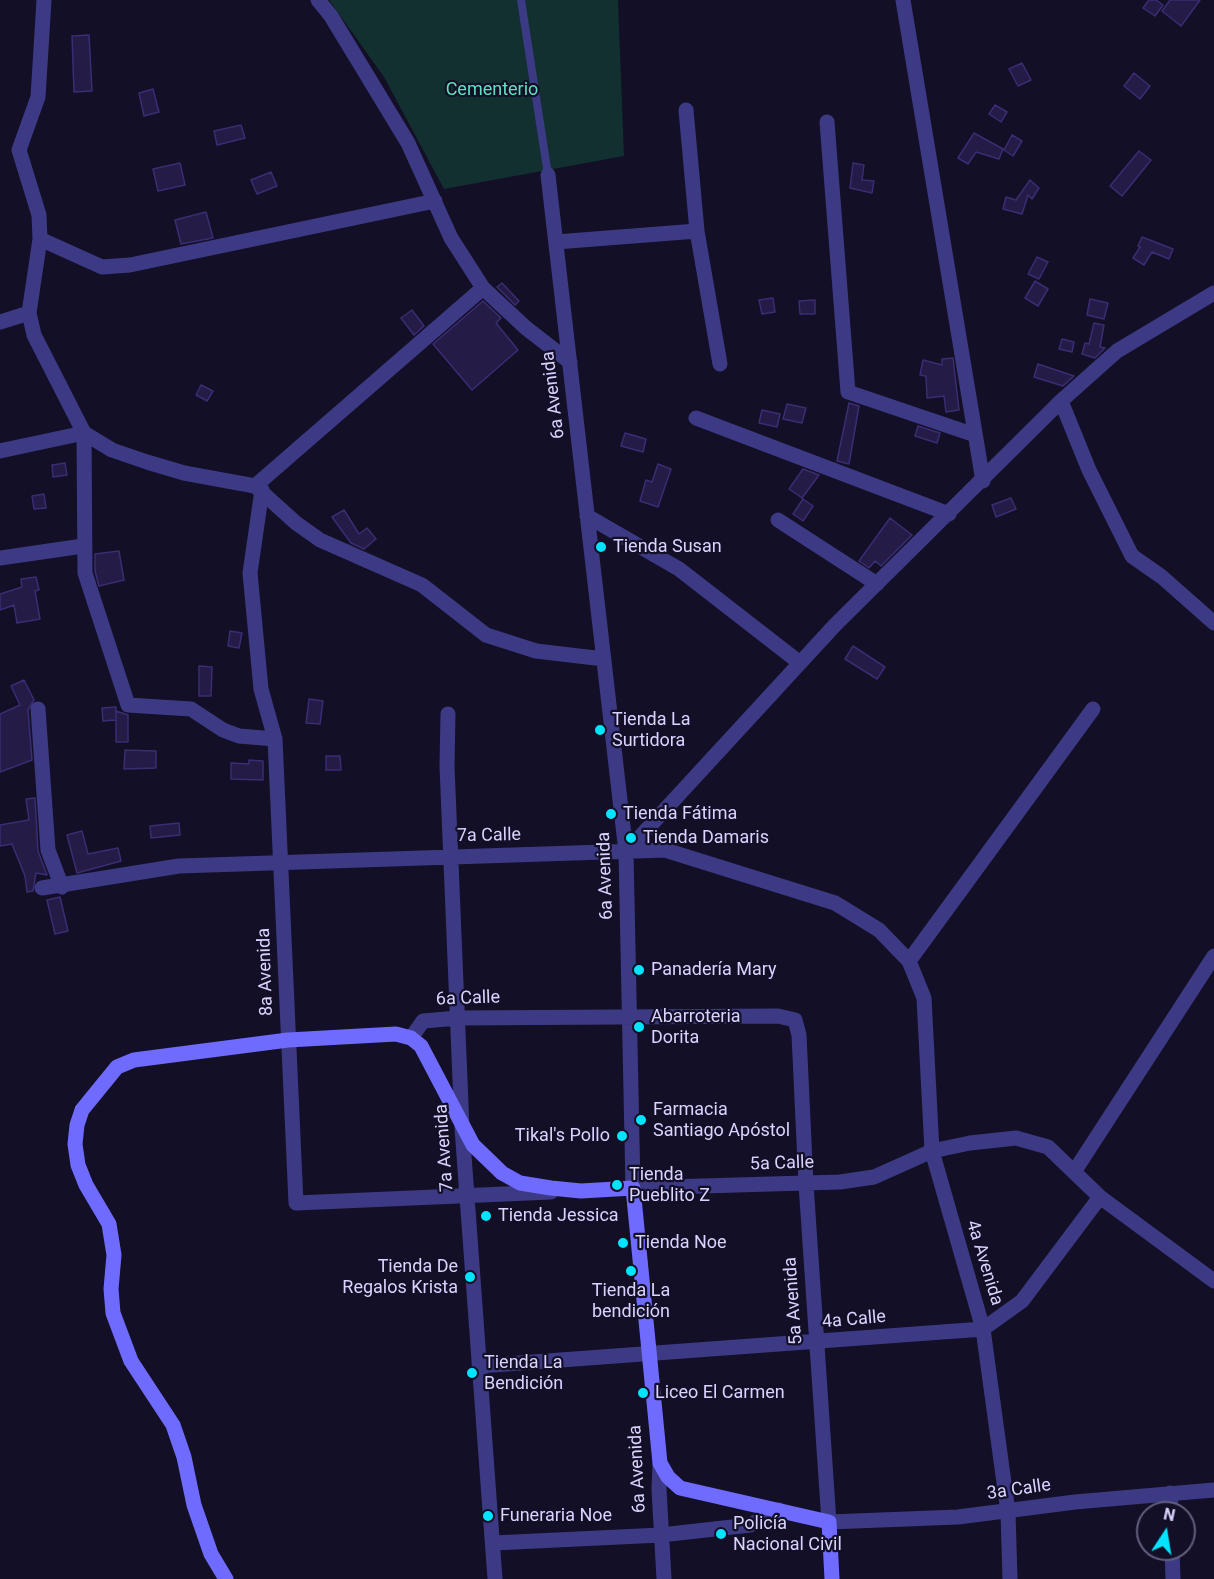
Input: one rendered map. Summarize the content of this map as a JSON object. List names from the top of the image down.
{
  "streets": {
    "street": [
      "6a Avenida",
      "7a Calle",
      "8a Avenida",
      "6a Calle",
      "7a Avenida",
      "5a Calle",
      "4a Avenida",
      "5a Avenida",
      "4a Calle",
      "3a Calle"
    ]
  },
  "crossings": [
    ["6a Avenida", "7a Calle"],
    ["6a Avenida", "6a Calle"],
    ["6a Avenida", "5a Calle"],
    ["6a Avenida", "4a Calle"],
    ["7a Calle", "8a Avenida"],
    ["7a Calle", "7a Avenida"],
    ["7a Calle", "4a Avenida"],
    ["8a Avenida", "5a Calle"],
    ["6a Calle", "7a Avenida"],
    ["6a Calle", "5a Avenida"],
    ["7a Avenida", "5a Calle"],
    ["7a Avenida", "4a Calle"],
    ["5a Calle", "4a Avenida"],
    ["5a Calle", "5a Avenida"],
    ["4a Avenida", "4a Calle"],
    ["4a Avenida", "3a Calle"],
    ["5a Avenida", "4a Calle"],
    ["5a Avenida", "3a Calle"]
  ],
  "parks": ["Cementerio"],
  "places": [
    "Tienda Susan",
    "Tienda La Surtidora",
    "Tienda Fátima",
    "Tienda Damaris",
    "Panadería Mary",
    "Abarroteria Dorita",
    "Farmacia Santiago Apóstol",
    "Tikal's Pollo",
    "Tienda Pueblito Z",
    "Tienda Jessica",
    "Tienda Noe",
    "Tienda La bendición",
    "Tienda De Regalos Krista",
    "Tienda La Bendición",
    "Liceo El Carmen",
    "Funeraria Noe",
    "Policía Nacional Civil"
  ],
  "north": "top"
}
